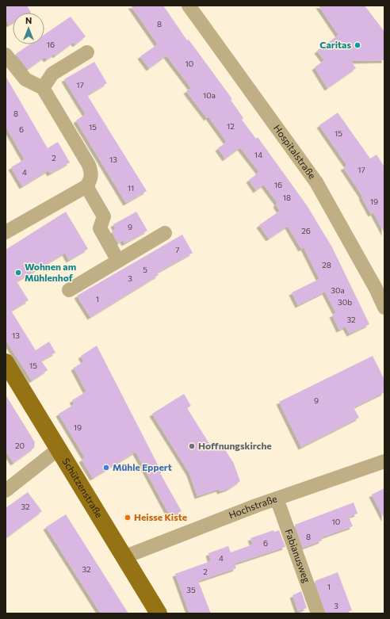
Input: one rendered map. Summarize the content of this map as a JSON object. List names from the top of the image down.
{
  "streets": {
    "main road": ["Schützenstraße"],
    "street": ["Hospitalstraße", "Hochstraße", "Fabianusweg"]
  },
  "crossings": [
    ["Schützenstraße", "Hochstraße"],
    ["Hochstraße", "Fabianusweg"]
  ],
  "places": [
    "Caritas",
    "Wohnen am Mühlenhof",
    "Hoffnungskirche",
    "Mühle Eppert",
    "Heisse Kiste"
  ],
  "house_numbers": [
    "8",
    "16",
    "10",
    "17",
    "10a",
    "8",
    "12",
    "15",
    "6",
    "15",
    "14",
    "2",
    "13",
    "17",
    "4",
    "16",
    "11",
    "18",
    "19",
    "9",
    "26",
    "7",
    "28",
    "5",
    "3",
    "30a",
    "1",
    "30b",
    "32",
    "13",
    "15",
    "9",
    "19",
    "20",
    "32",
    "10",
    "8",
    "6",
    "4",
    "32",
    "2",
    "1",
    "35",
    "3"
  ],
  "north": "top"
}
